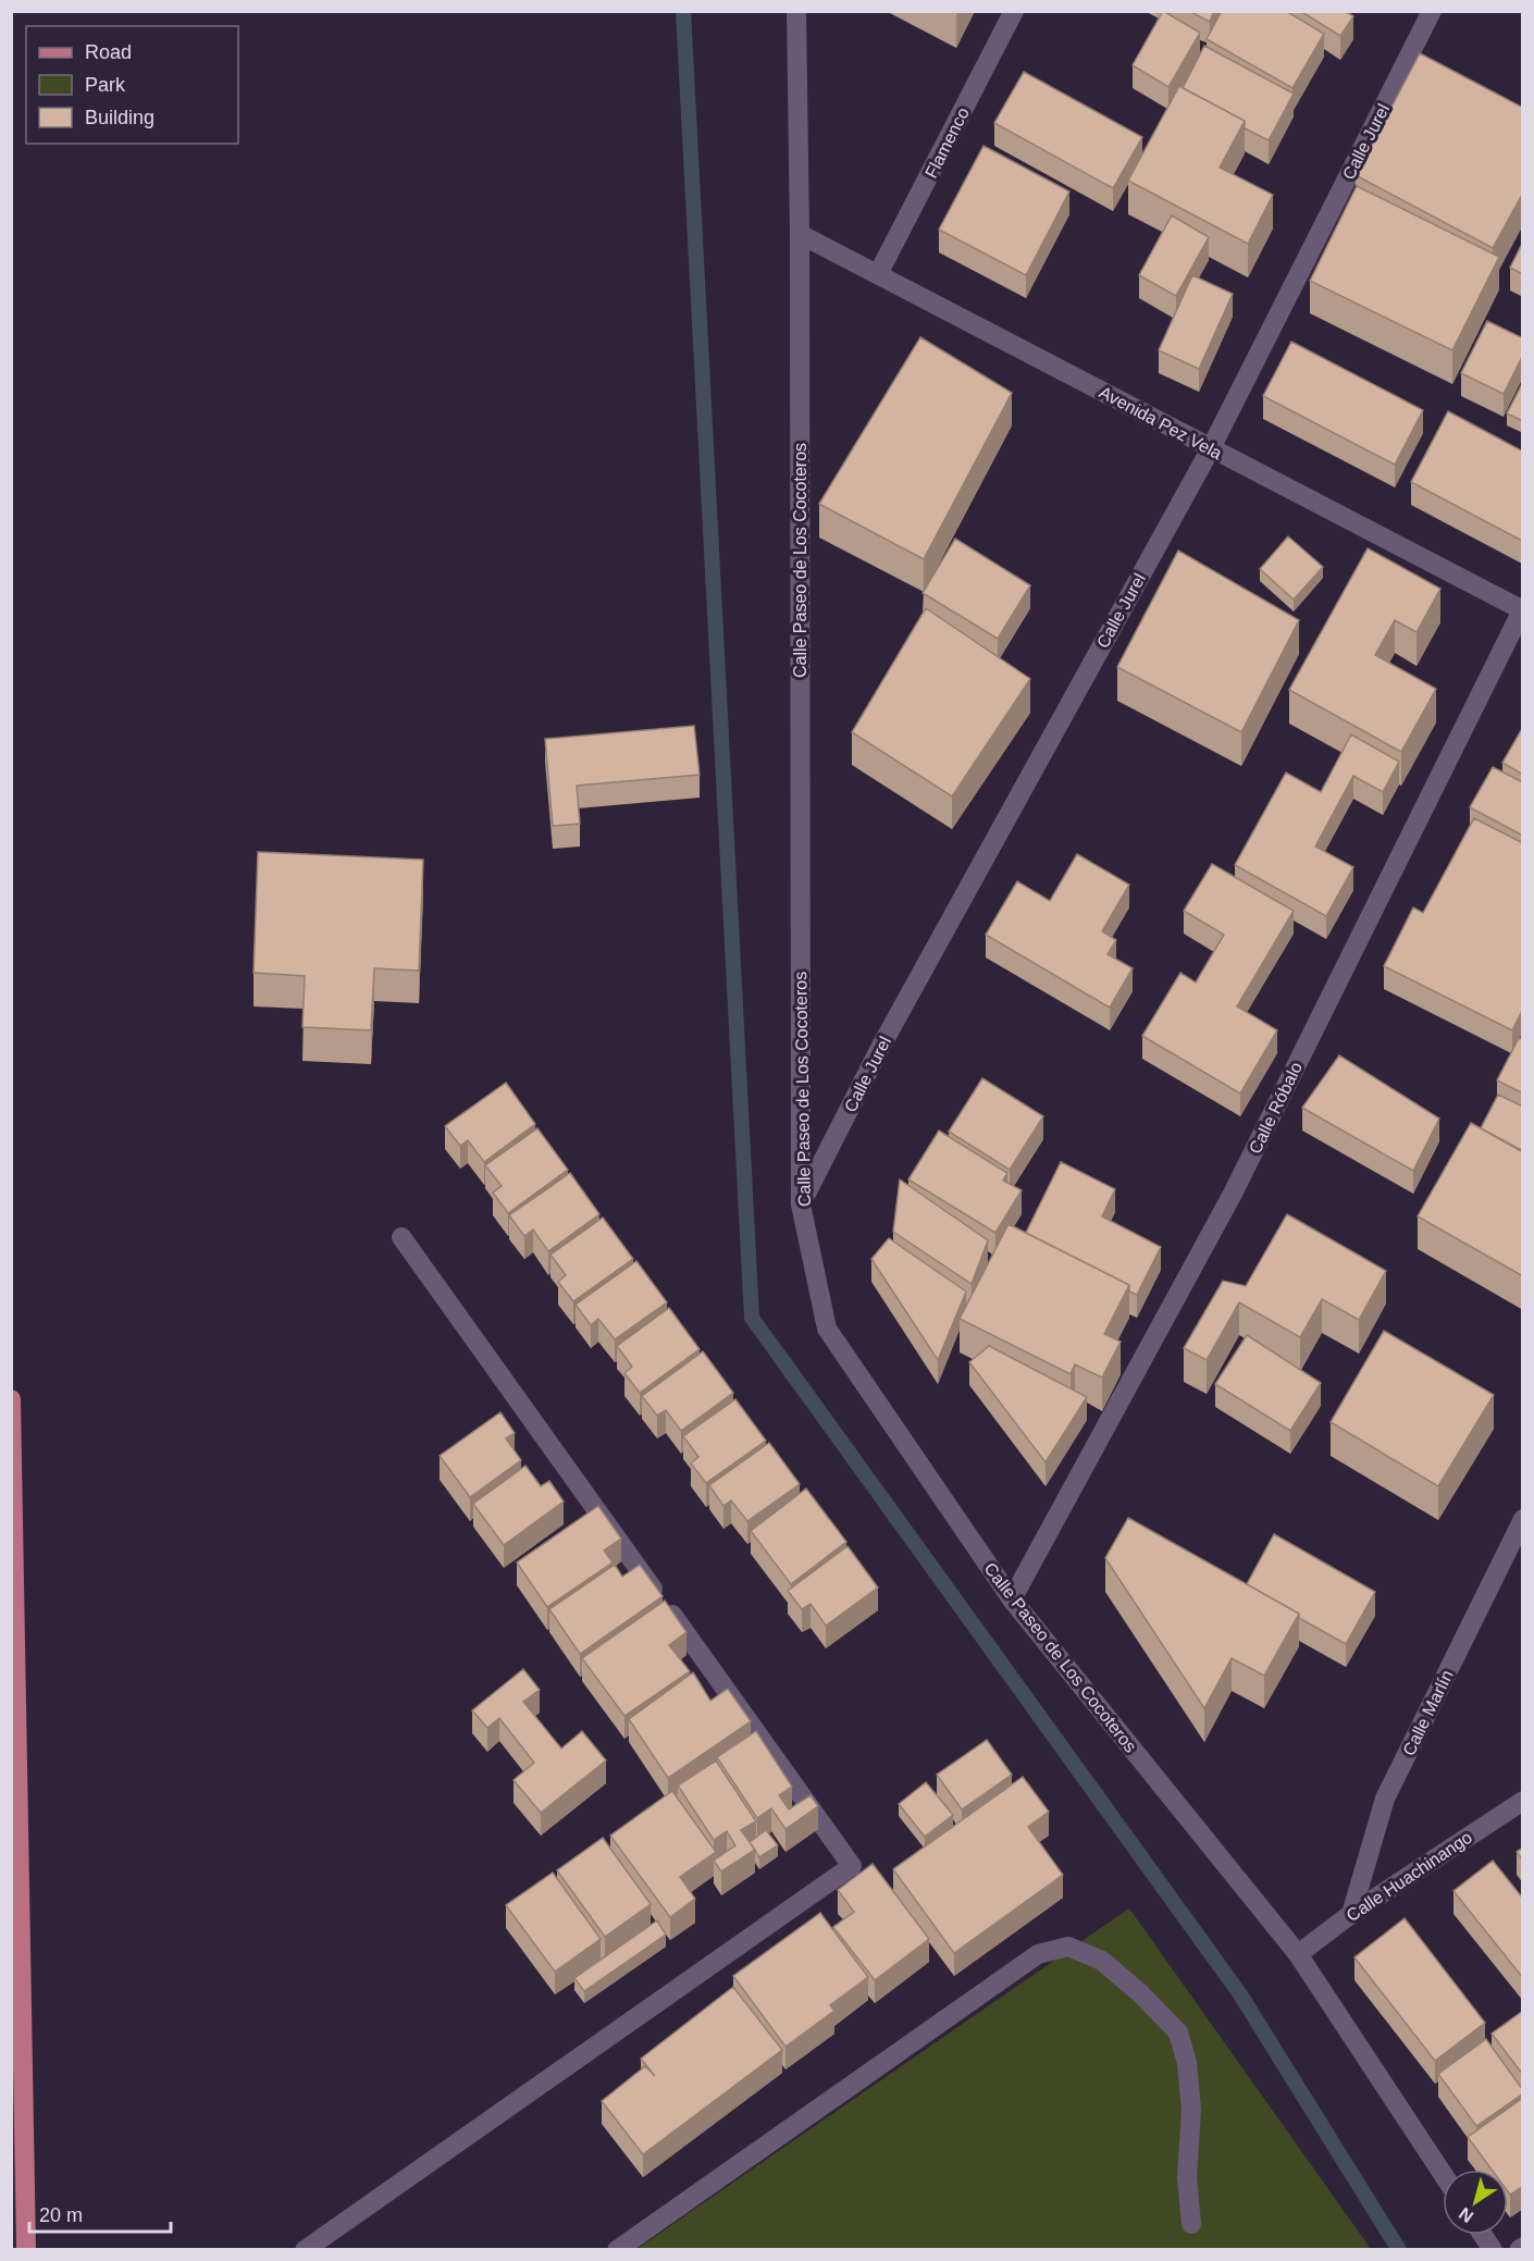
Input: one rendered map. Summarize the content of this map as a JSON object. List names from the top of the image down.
{
  "streets": {
    "street": [
      "Calle Jurel",
      "Flamenco",
      "Avenida Pez Vela",
      "Calle Paseo de Los Cocoteros",
      "Calle Róbalo",
      "Calle Marlín",
      "Calle Huachinango"
    ]
  },
  "crossings": [
    ["Calle Jurel", "Avenida Pez Vela"],
    ["Calle Jurel", "Calle Paseo de Los Cocoteros"],
    ["Flamenco", "Avenida Pez Vela"],
    ["Avenida Pez Vela", "Calle Paseo de Los Cocoteros"],
    ["Avenida Pez Vela", "Calle Róbalo"],
    ["Calle Paseo de Los Cocoteros", "Calle Róbalo"],
    ["Calle Paseo de Los Cocoteros", "Calle Huachinango"],
    ["Calle Marlín", "Calle Huachinango"]
  ],
  "legend": ["Road", "Park", "Building"],
  "scale_bar": "20 m",
  "north": "bottom left"
}
